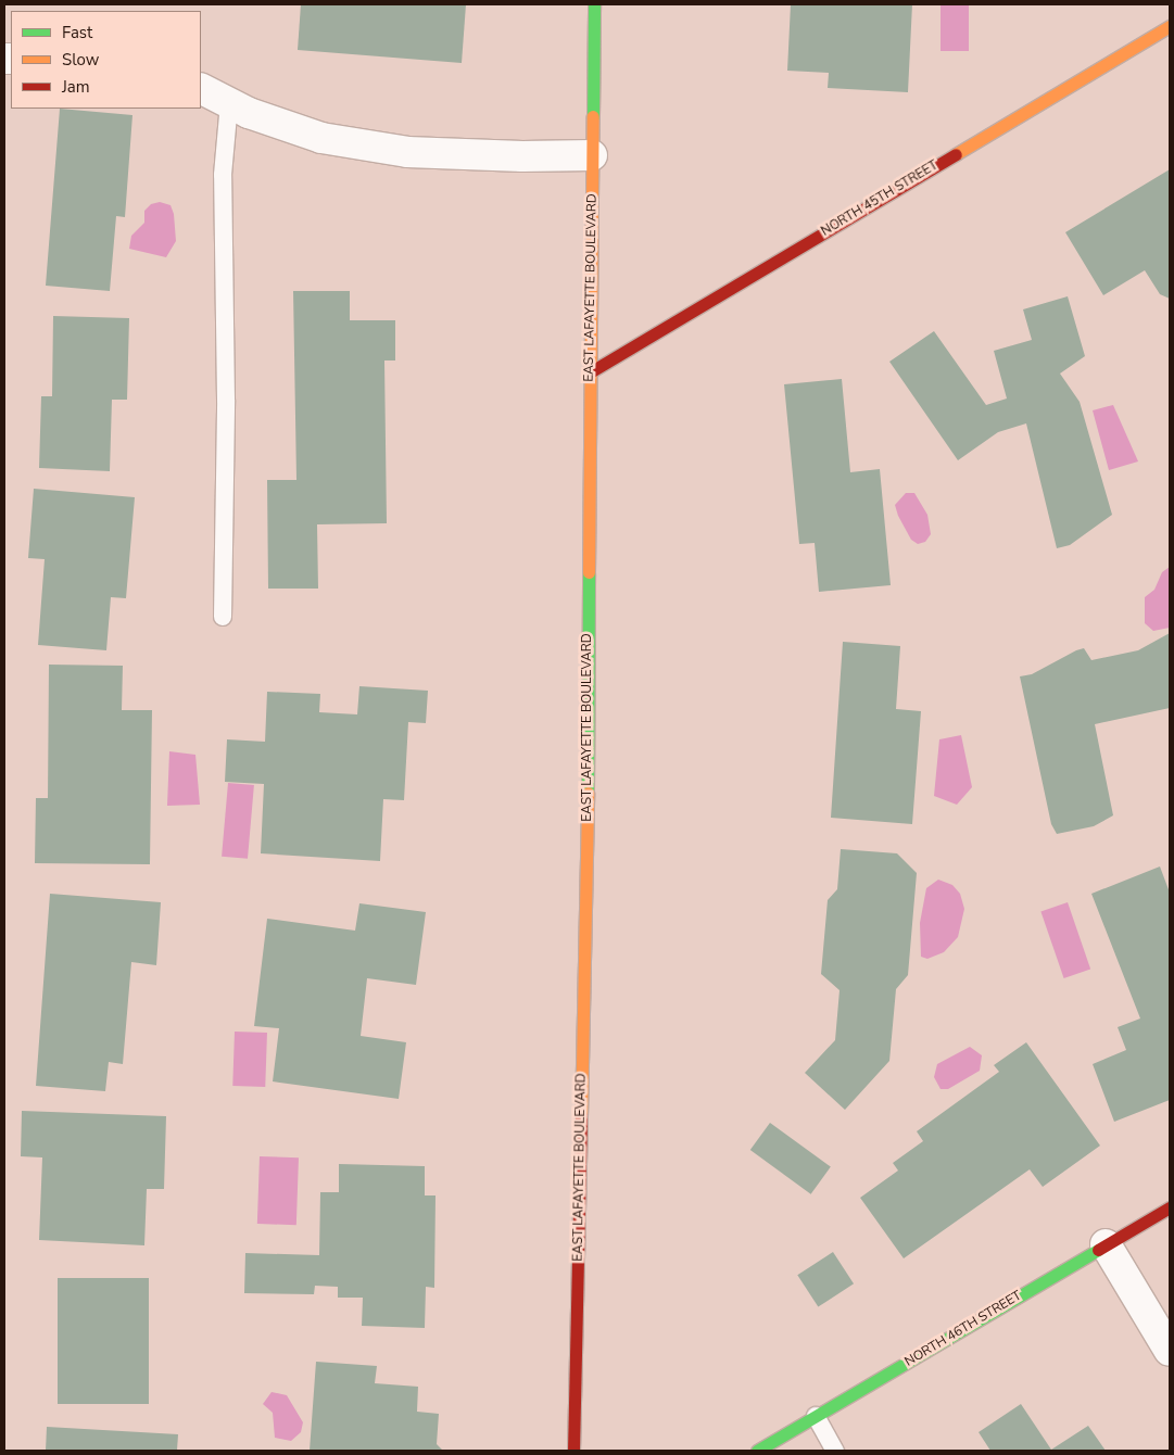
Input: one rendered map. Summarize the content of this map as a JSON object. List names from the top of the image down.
{
  "streets": {
    "street": ["NORTH 45TH STREET", "EAST LAFAYETTE BOULEVARD", "NORTH 46TH STREET"]
  },
  "crossings": [
    ["NORTH 45TH STREET", "EAST LAFAYETTE BOULEVARD"]
  ],
  "legend": ["Fast", "Slow", "Jam"]
}
